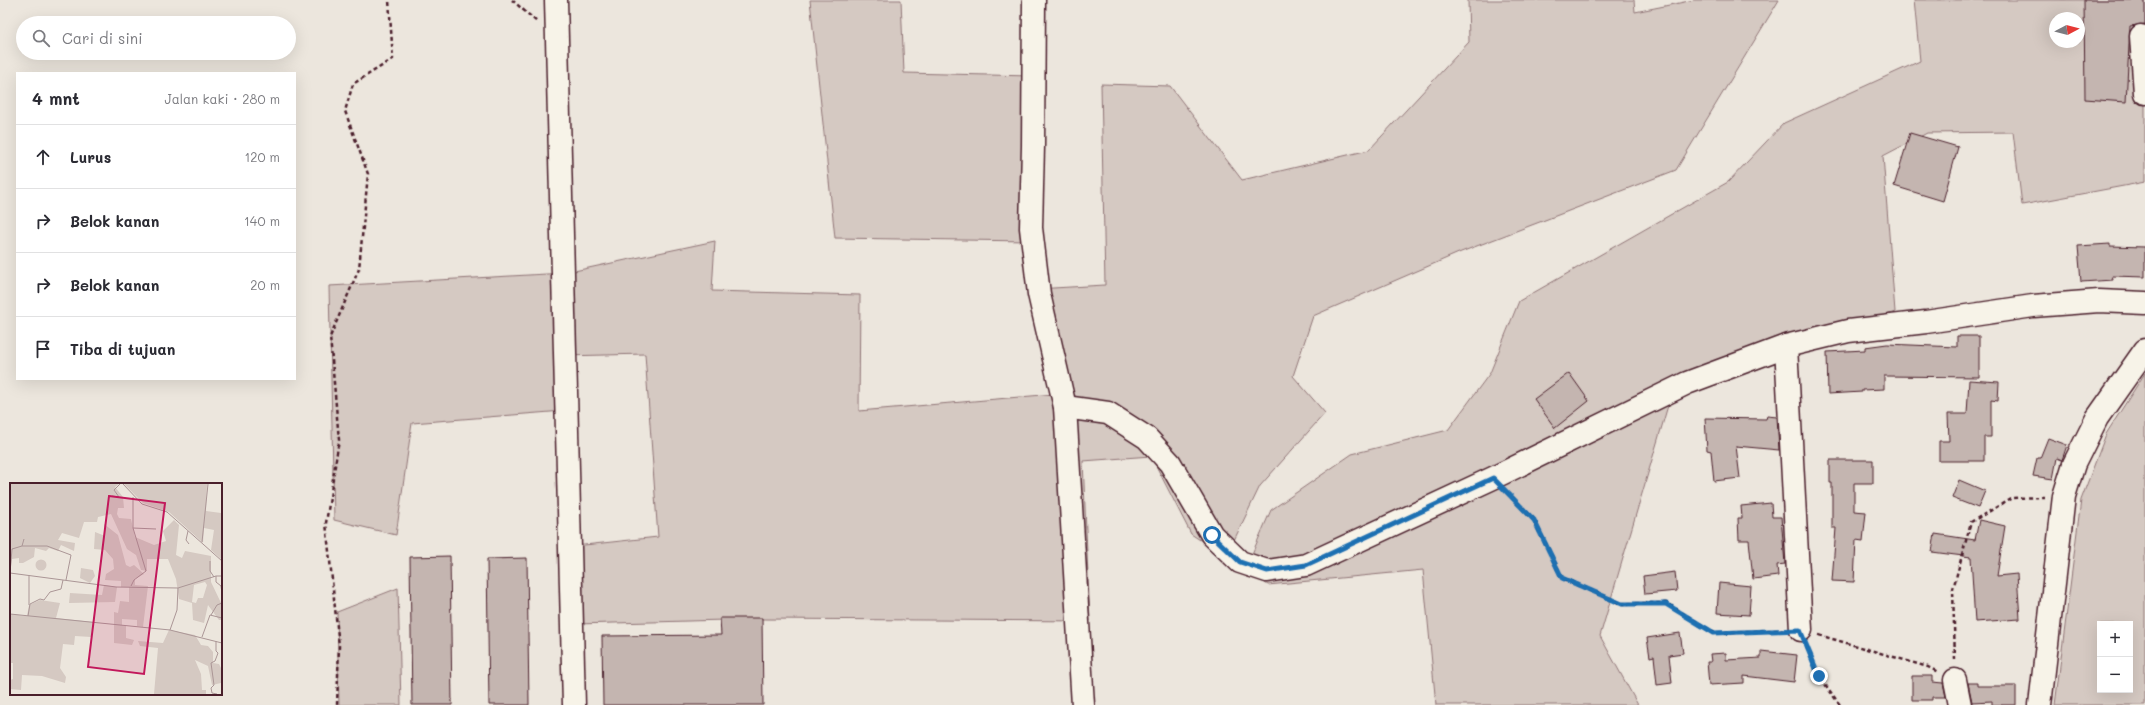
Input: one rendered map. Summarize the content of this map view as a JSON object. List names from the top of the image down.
{
  "north": "right",
  "page": {
    "search": "Cari di sini",
    "heading": ["4 mnt", "Jalan kaki · 280 m"],
    "list": [
      ["Lurus", "120 m"],
      ["Belok kanan", "140 m"],
      ["Belok kanan", "20 m"],
      "Tiba di tujuan"
    ],
    "map_buttons": ["+", "−"]
  }
}
